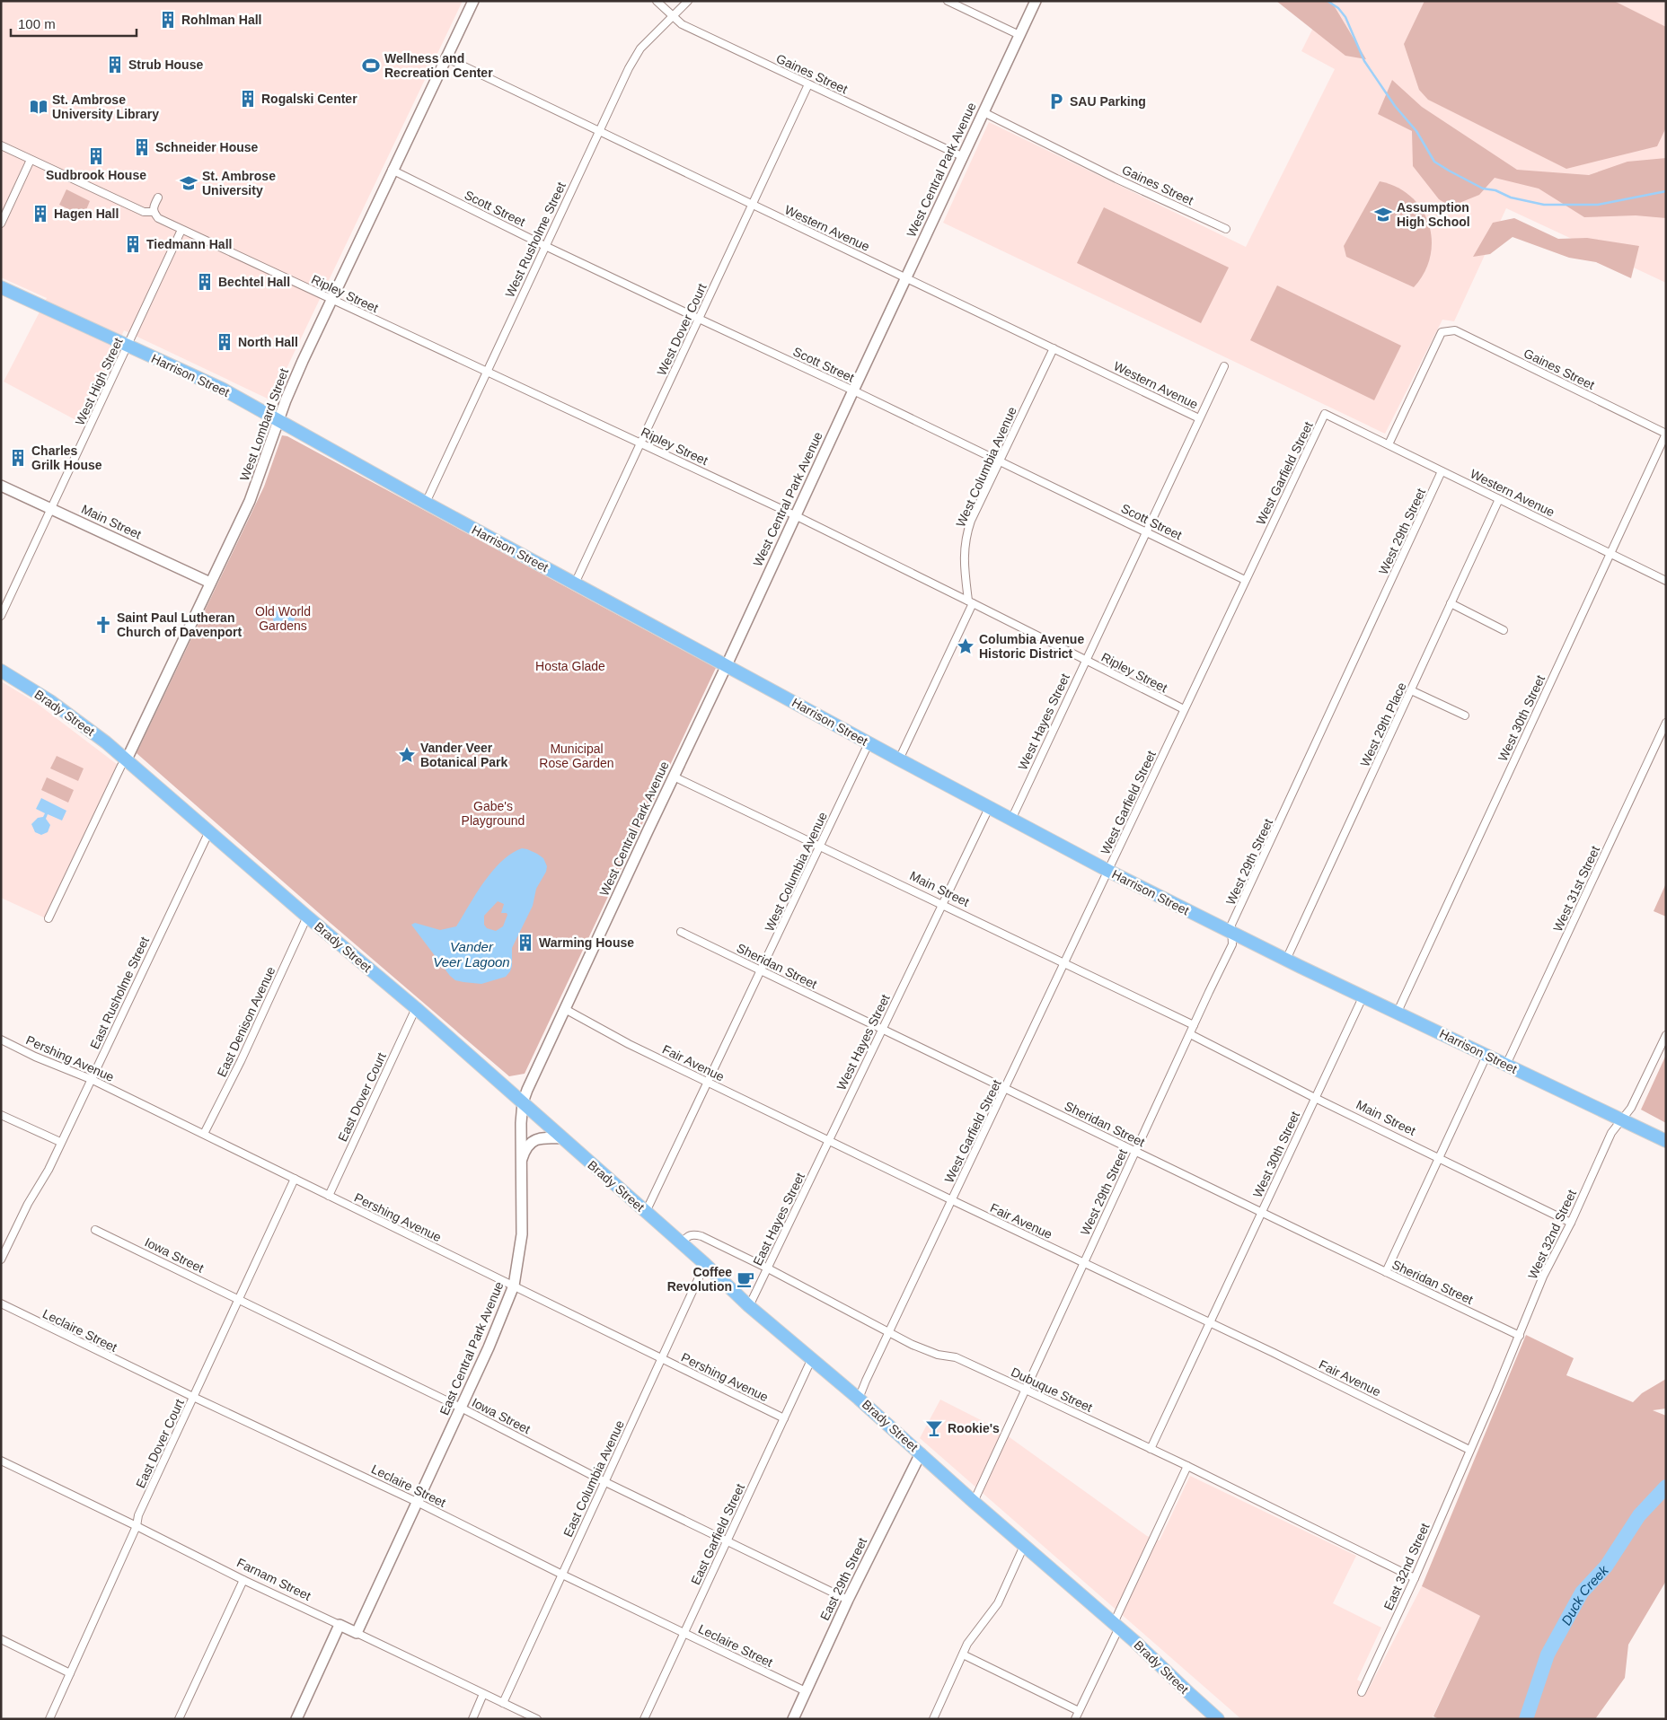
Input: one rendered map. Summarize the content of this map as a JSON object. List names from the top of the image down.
{
  "streets": {
    "highway": ["Harrison Street", "Brady Street"],
    "street": [
      "Gaines Street",
      "West Central Park Avenue",
      "Scott Street",
      "Western Avenue",
      "West Rusholme Street",
      "Ripley Street",
      "West Dover Court",
      "West High Street",
      "West Lombard Street",
      "West Columbia Avenue",
      "West Garfield Street",
      "Main Street",
      "West 29th Street",
      "West 30th Street",
      "West Hayes Street",
      "West 29th Place",
      "West 31st Street",
      "Sheridan Street",
      "East Rusholme Street",
      "East Denison Avenue",
      "Pershing Avenue",
      "Fair Avenue",
      "East Dover Court",
      "East Hayes Street",
      "West 32nd Street",
      "Iowa Street",
      "Leclaire Street",
      "East Central Park Avenue",
      "Dubuque Street",
      "East Columbia Avenue",
      "East Garfield Street",
      "East 32nd Street",
      "Farnam Street",
      "East 29th Street"
    ]
  },
  "crossings": [
    ["Gaines Street", "West Central Park Avenue"],
    ["Gaines Street", "Western Avenue"],
    ["Gaines Street", "West Rusholme Street"],
    ["Gaines Street", "West Dover Court"],
    ["Gaines Street", "West 30th Street"],
    ["West Central Park Avenue", "Scott Street"],
    ["West Central Park Avenue", "Western Avenue"],
    ["West Central Park Avenue", "Ripley Street"],
    ["West Central Park Avenue", "Harrison Street"],
    ["West Central Park Avenue", "Main Street"],
    ["West Central Park Avenue", "Fair Avenue"],
    ["West Central Park Avenue", "East Central Park Avenue"],
    ["Scott Street", "West Rusholme Street"],
    ["Scott Street", "West Dover Court"],
    ["Scott Street", "West Lombard Street"],
    ["Scott Street", "West Columbia Avenue"],
    ["Scott Street", "West Garfield Street"],
    ["Scott Street", "West Hayes Street"],
    ["Western Avenue", "West Rusholme Street"],
    ["Western Avenue", "West Dover Court"],
    ["Western Avenue", "West Lombard Street"],
    ["Western Avenue", "West Columbia Avenue"],
    ["Western Avenue", "West Garfield Street"],
    ["Western Avenue", "West 29th Street"],
    ["Western Avenue", "West 30th Street"],
    ["Western Avenue", "West Hayes Street"],
    ["Western Avenue", "West 29th Place"],
    ["West Rusholme Street", "Ripley Street"],
    ["West Rusholme Street", "Harrison Street"],
    ["Ripley Street", "West Dover Court"],
    ["Ripley Street", "West High Street"],
    ["Ripley Street", "West Lombard Street"],
    ["Ripley Street", "West Columbia Avenue"],
    ["Ripley Street", "West Garfield Street"],
    ["Ripley Street", "West Hayes Street"],
    ["West Dover Court", "Harrison Street"],
    ["Harrison Street", "West High Street"],
    ["Harrison Street", "West Lombard Street"],
    ["Harrison Street", "West Columbia Avenue"],
    ["Harrison Street", "West Garfield Street"],
    ["Harrison Street", "West 29th Street"],
    ["Harrison Street", "West 30th Street"],
    ["Harrison Street", "West Hayes Street"],
    ["Harrison Street", "West 29th Place"],
    ["Harrison Street", "West 31st Street"],
    ["Harrison Street", "West 32nd Street"],
    ["West High Street", "Main Street"],
    ["West Lombard Street", "Main Street"],
    ["West Lombard Street", "Brady Street"],
    ["West Columbia Avenue", "Main Street"],
    ["West Columbia Avenue", "Sheridan Street"],
    ["West Columbia Avenue", "Fair Avenue"],
    ["West Garfield Street", "Main Street"],
    ["West Garfield Street", "Sheridan Street"],
    ["West Garfield Street", "Fair Avenue"],
    ["Main Street", "West 29th Street"],
    ["Main Street", "West 30th Street"],
    ["Main Street", "West Hayes Street"],
    ["Main Street", "West 32nd Street"],
    ["West 29th Street", "Sheridan Street"],
    ["West 29th Street", "Fair Avenue"],
    ["Brady Street", "East Rusholme Street"],
    ["Brady Street", "East Denison Avenue"],
    ["Brady Street", "East Dover Court"],
    ["Brady Street", "East Hayes Street"],
    ["Brady Street", "East Central Park Avenue"],
    ["Brady Street", "Dubuque Street"],
    ["Brady Street", "East Columbia Avenue"],
    ["Brady Street", "East Garfield Street"],
    ["Brady Street", "East 29th Street"],
    ["West 30th Street", "Sheridan Street"],
    ["West 30th Street", "Fair Avenue"],
    ["West 30th Street", "Dubuque Street"],
    ["West Hayes Street", "Sheridan Street"],
    ["West Hayes Street", "Fair Avenue"],
    ["West Hayes Street", "East Hayes Street"],
    ["Sheridan Street", "West 32nd Street"],
    ["East Rusholme Street", "Pershing Avenue"],
    ["East Denison Avenue", "Pershing Avenue"],
    ["Pershing Avenue", "East Dover Court"],
    ["Pershing Avenue", "East Central Park Avenue"],
    ["Pershing Avenue", "East Columbia Avenue"],
    ["Pershing Avenue", "East Garfield Street"],
    ["Fair Avenue", "East Hayes Street"],
    ["Fair Avenue", "West 32nd Street"],
    ["Fair Avenue", "East Central Park Avenue"],
    ["Fair Avenue", "East 32nd Street"],
    ["East Dover Court", "Iowa Street"],
    ["East Dover Court", "Leclaire Street"],
    ["East Dover Court", "Farnam Street"],
    ["East Hayes Street", "Dubuque Street"],
    ["West 32nd Street", "East 32nd Street"],
    ["Iowa Street", "East Central Park Avenue"],
    ["Iowa Street", "East Columbia Avenue"],
    ["Iowa Street", "East Garfield Street"],
    ["Iowa Street", "East 29th Street"],
    ["Leclaire Street", "East Central Park Avenue"],
    ["Leclaire Street", "East Columbia Avenue"],
    ["Leclaire Street", "East Garfield Street"],
    ["Leclaire Street", "East 29th Street"],
    ["East Central Park Avenue", "Farnam Street"],
    ["Dubuque Street", "East 32nd Street"],
    ["East Columbia Avenue", "Farnam Street"]
  ],
  "water": ["Vander Veer Lagoon", "Duck Creek"],
  "parks": [
    "Old World Gardens",
    "Hosta Glade",
    "Municipal Rose Garden",
    "Gabe's Playground"
  ],
  "places": {
    "building": [
      "Rohlman Hall",
      "Strub House",
      "Rogalski Center",
      "Schneider House",
      "Sudbrook House",
      "Hagen Hall",
      "Tiedmann Hall",
      "Bechtel Hall",
      "North Hall",
      "Charles Grilk House",
      "Warming House"
    ],
    "sports": ["Wellness and Recreation Center"],
    "parking": ["SAU Parking"],
    "library": ["St. Ambrose University Library"],
    "school or university": ["St. Ambrose University", "Assumption High School"],
    "church": ["Saint Paul Lutheran Church of Davenport"],
    "place": ["Columbia Avenue Historic District", "Vander Veer Botanical Park"],
    "cafe": ["Coffee Revolution"],
    "bar": ["Rookie's"]
  },
  "scale_bar": "100 m"
}
